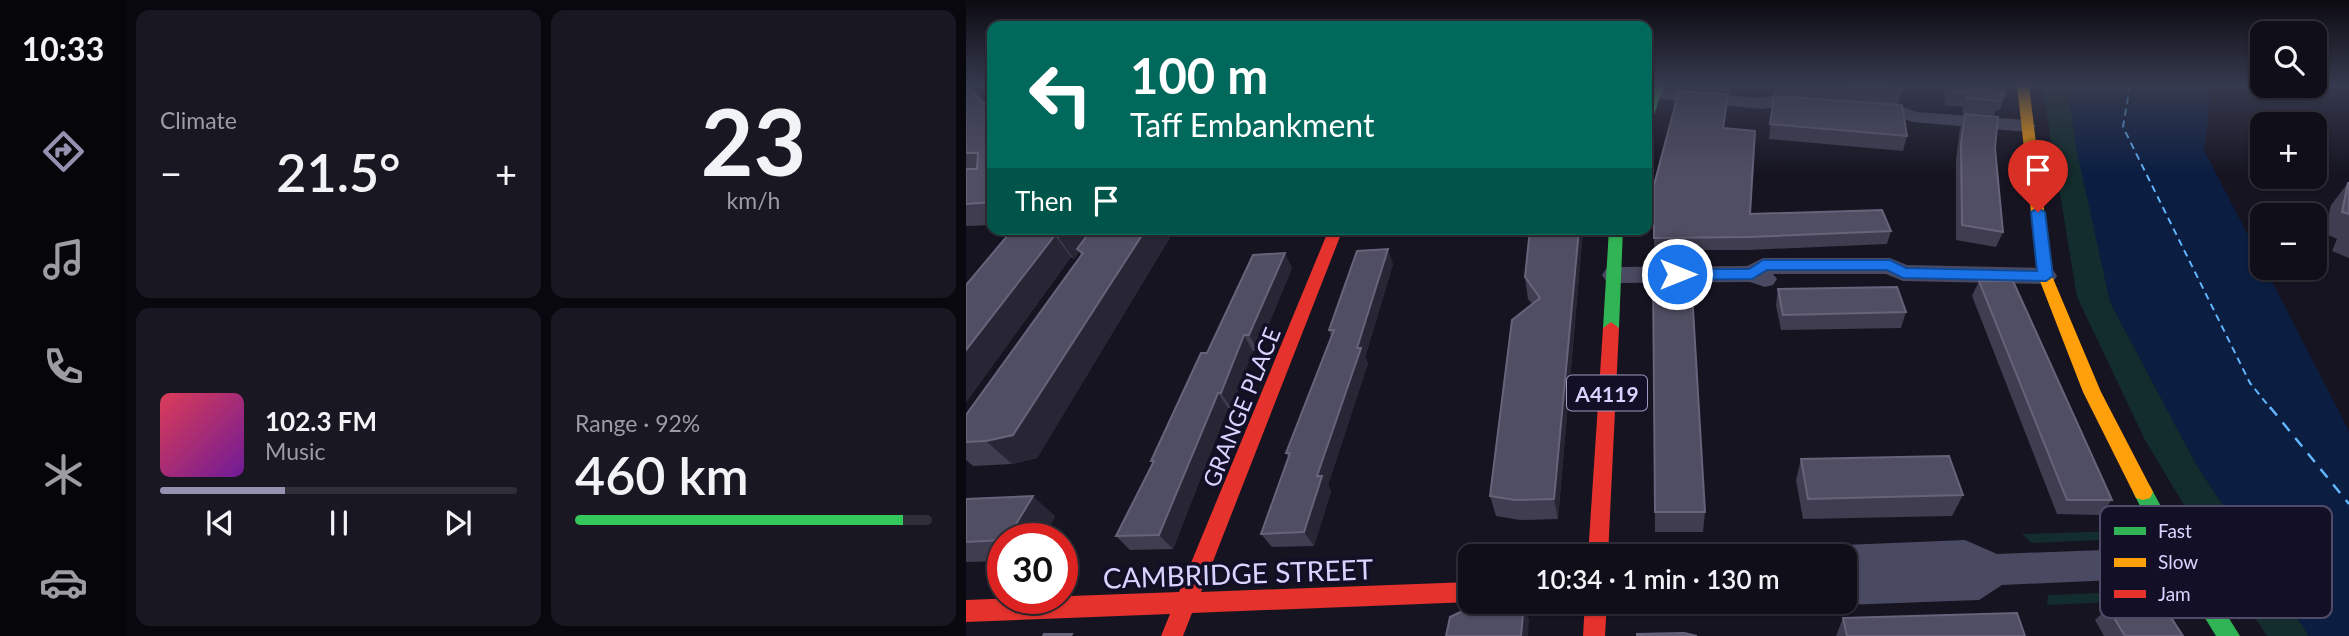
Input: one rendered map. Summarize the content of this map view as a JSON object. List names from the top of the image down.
{
  "streets": {
    "street": ["A4119", "GRANGE PLACE", "CAMBRIDGE STREET"]
  },
  "crossings": [
    ["GRANGE PLACE", "CAMBRIDGE STREET"]
  ],
  "legend": ["Fast", "Slow", "Jam"],
  "page": {
    "tabs": "10:33",
    "tile": [
      "Climate",
      ["23", "km/h"],
      ["Range · 92%", "460 km"]
    ],
    "map_buttons": ["+", "−"],
    "turn": ["100 m", "Taff Embankment"],
    "heat": ["−", "21.5°", "+"],
    "then": "Then",
    "song": ["102.3 FM", "Music"],
    "limit": "30",
    "trip": "10:34 · 1 min · 130 m"
  }
}
